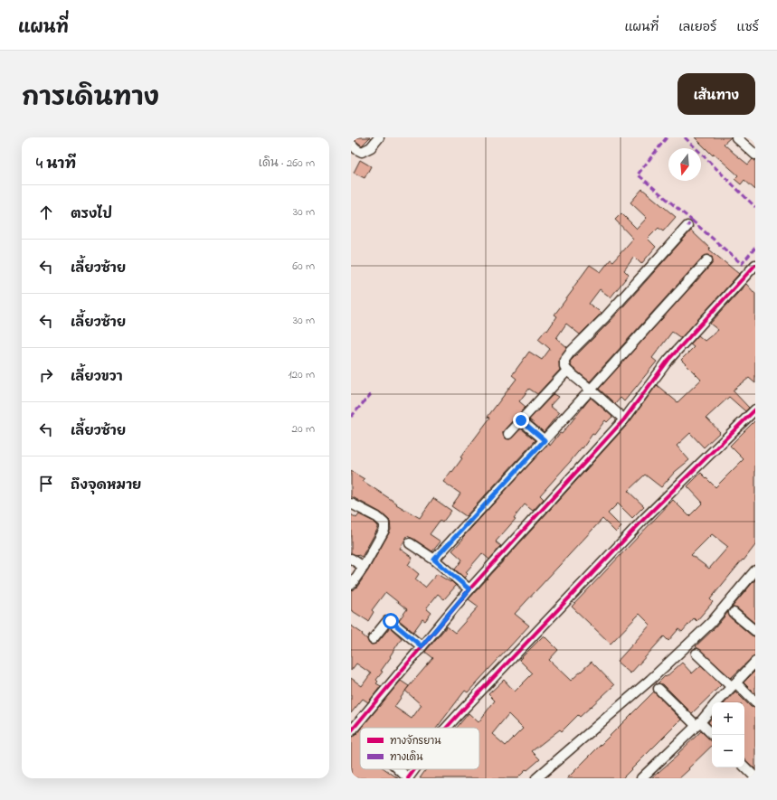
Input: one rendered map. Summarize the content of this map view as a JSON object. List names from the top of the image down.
{
  "legend": ["ทางจักรยาน", "ทางเดิน"],
  "north": "bottom",
  "page": {
    "header": "แผนที่",
    "nav": ["แผนที่", "เลเยอร์", "แชร์"],
    "title": "การเดินทาง",
    "buttons": "เส้นทาง",
    "heading": ["4 นาที", "เดิน · 260 m"],
    "list": [
      ["ตรงไป", "30 m"],
      ["เลี้ยวซ้าย", "60 m"],
      ["เลี้ยวซ้าย", "30 m"],
      ["เลี้ยวขวา", "120 m"],
      ["เลี้ยวซ้าย", "20 m"],
      "ถึงจุดหมาย"
    ],
    "map_buttons": ["+", "−"]
  }
}
